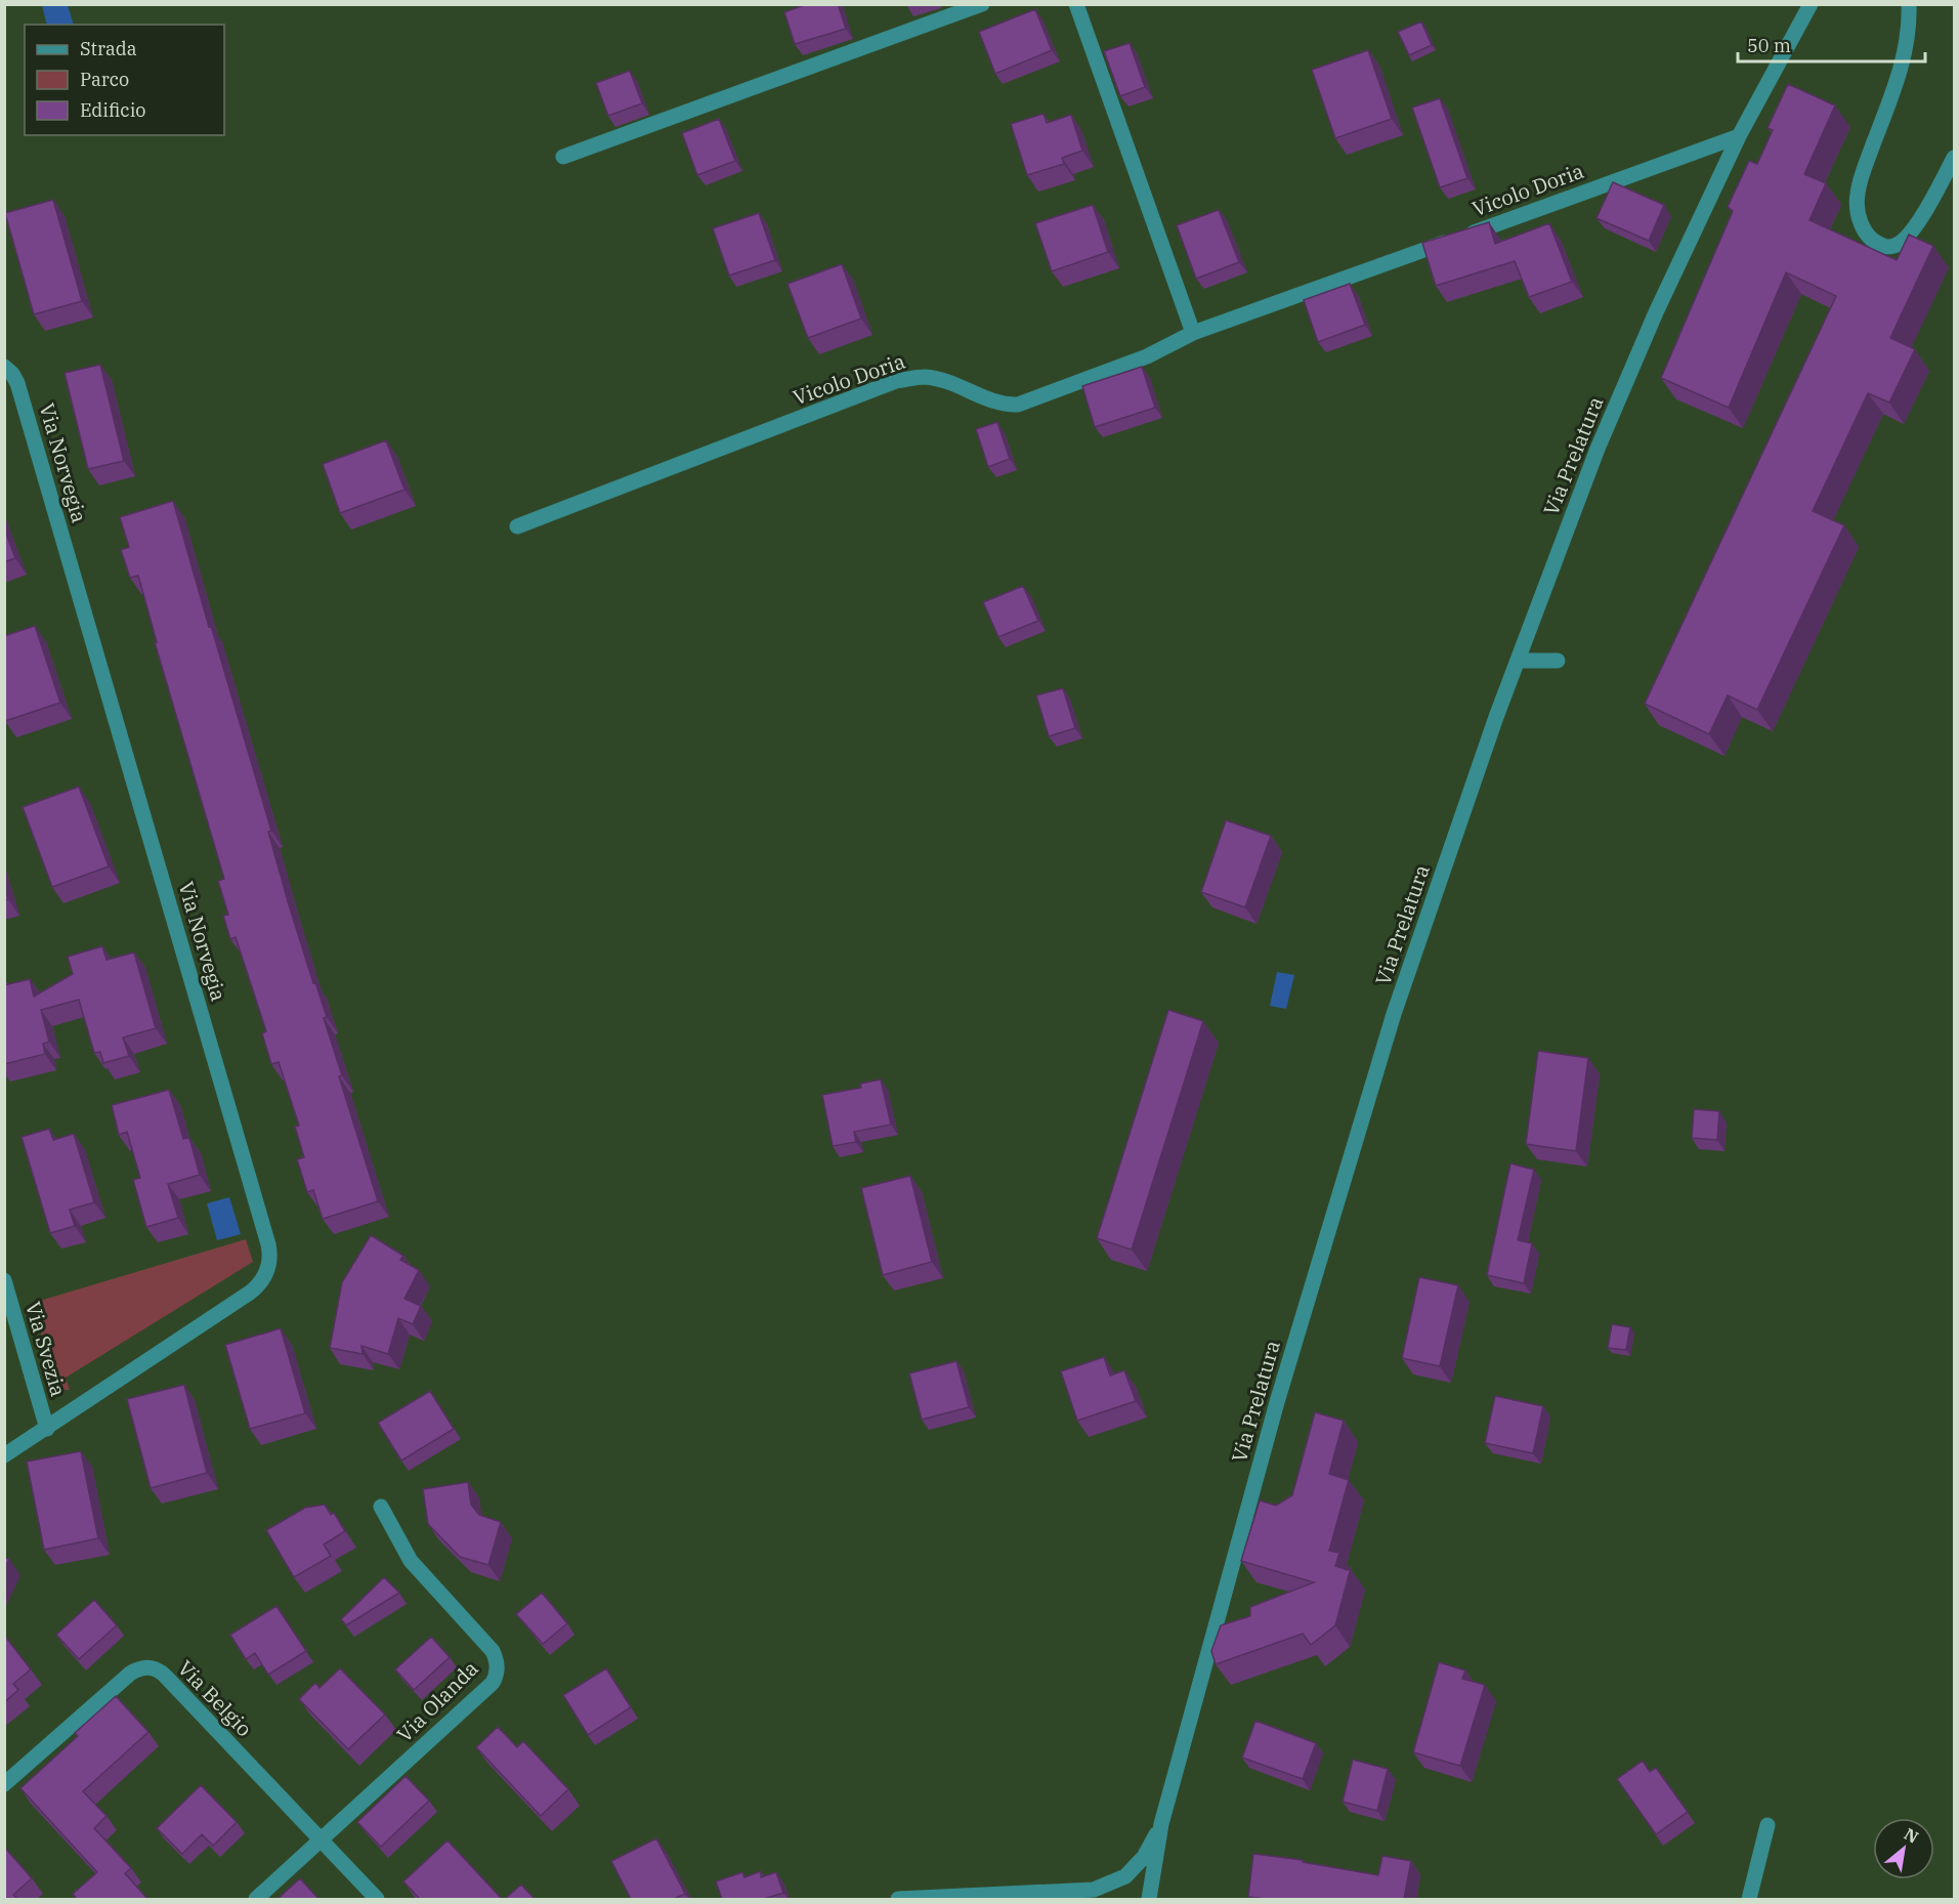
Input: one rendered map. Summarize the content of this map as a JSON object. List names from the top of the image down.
{
  "streets": {
    "street": [
      "Vicolo Doria",
      "Via Prelatura",
      "Via Norvegia",
      "Via Svezia",
      "Via Belgio",
      "Via Olanda"
    ]
  },
  "crossings": [
    ["Vicolo Doria", "Via Prelatura"],
    ["Via Norvegia", "Via Svezia"],
    ["Via Belgio", "Via Olanda"]
  ],
  "legend": ["Strada", "Parco", "Edificio"],
  "scale_bar": "50 m",
  "north": "top right"
}
